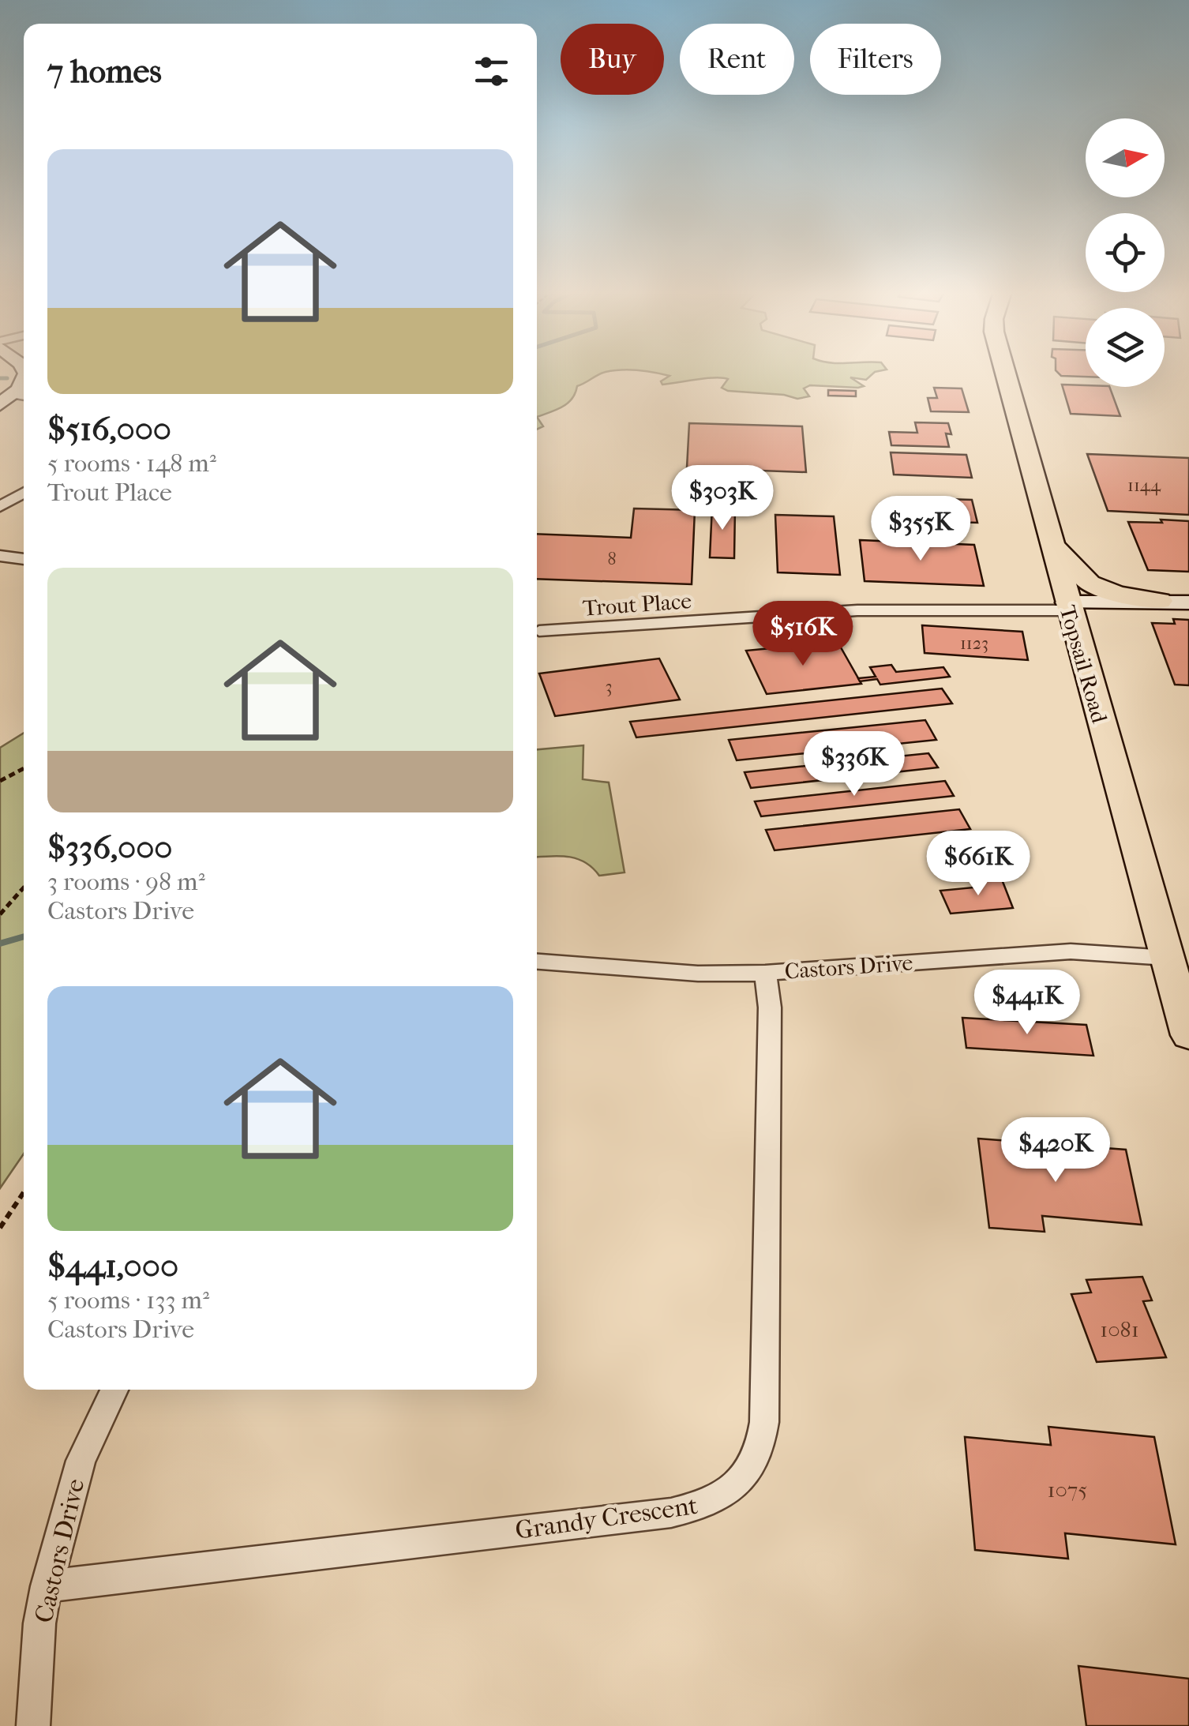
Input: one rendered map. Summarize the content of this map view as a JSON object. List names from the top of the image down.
{
  "streets": {
    "main road": ["Topsail Road"],
    "street": ["Trout Place", "Castors Drive", "Grandy Crescent"]
  },
  "crossings": [
    ["Trout Place", "Topsail Road"],
    ["Topsail Road", "Castors Drive"],
    ["Castors Drive", "Grandy Crescent"]
  ],
  "house_numbers": [
    "1144",
    "8",
    "1123",
    "3",
    "1081",
    "1075"
  ],
  "north": "right",
  "page": {
    "chip": ["Buy", "Rent", "Filters"],
    "heading": "7 homes",
    "list": [
      {
        "name": "$516,000",
        "note": "5 rooms · 148 m² · Trout Place"
      },
      {
        "name": "$336,000",
        "note": "3 rooms · 98 m² · Castors Drive"
      },
      {
        "name": "$441,000",
        "note": "5 rooms · 133 m² · Castors Drive"
      }
    ],
    "price": [
      "$303K",
      "$355K",
      "$516K",
      "$336K",
      "$661K",
      "$441K",
      "$420K"
    ]
  }
}
